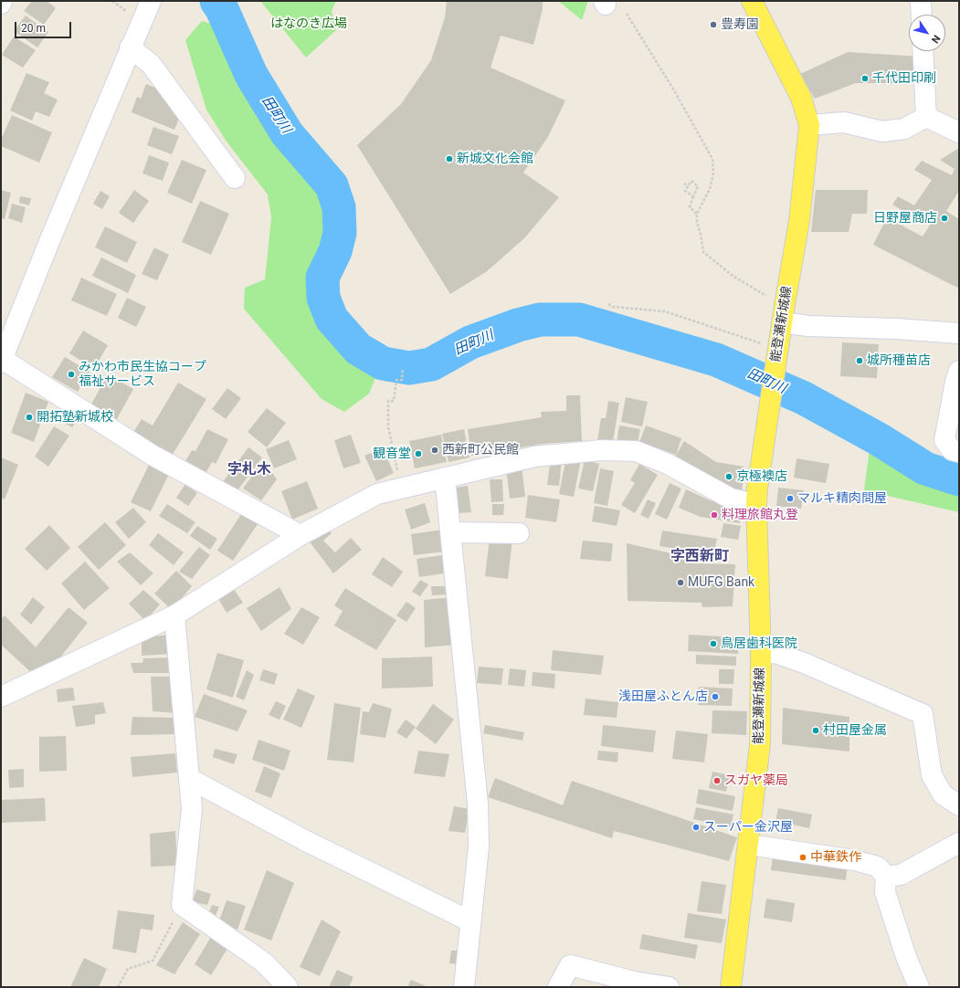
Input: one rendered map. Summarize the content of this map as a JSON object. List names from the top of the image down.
{
  "streets": {
    "main road": ["能登瀬新城線"]
  },
  "districts": ["字札木", "字西新町"],
  "water": ["田町川"],
  "parks": ["はなのき広場"],
  "places": [
    "豊寿園",
    "千代田印刷",
    "新城文化会館",
    "日野屋商店",
    "城所種苗店",
    "みかわ市民生協コープ 福祉サービス",
    "開拓塾新城校",
    "西新町公民館",
    "観音堂",
    "京極襖店",
    "マルキ精肉問屋",
    "料理旅館丸登",
    "MUFG Bank",
    "鳥居歯科医院",
    "浅田屋ふとん店",
    "村田屋金属",
    "スガヤ薬局",
    "スーパー金沢屋",
    "中華鉄作"
  ],
  "scale_bar": "20 m",
  "north": "bottom right"
}
